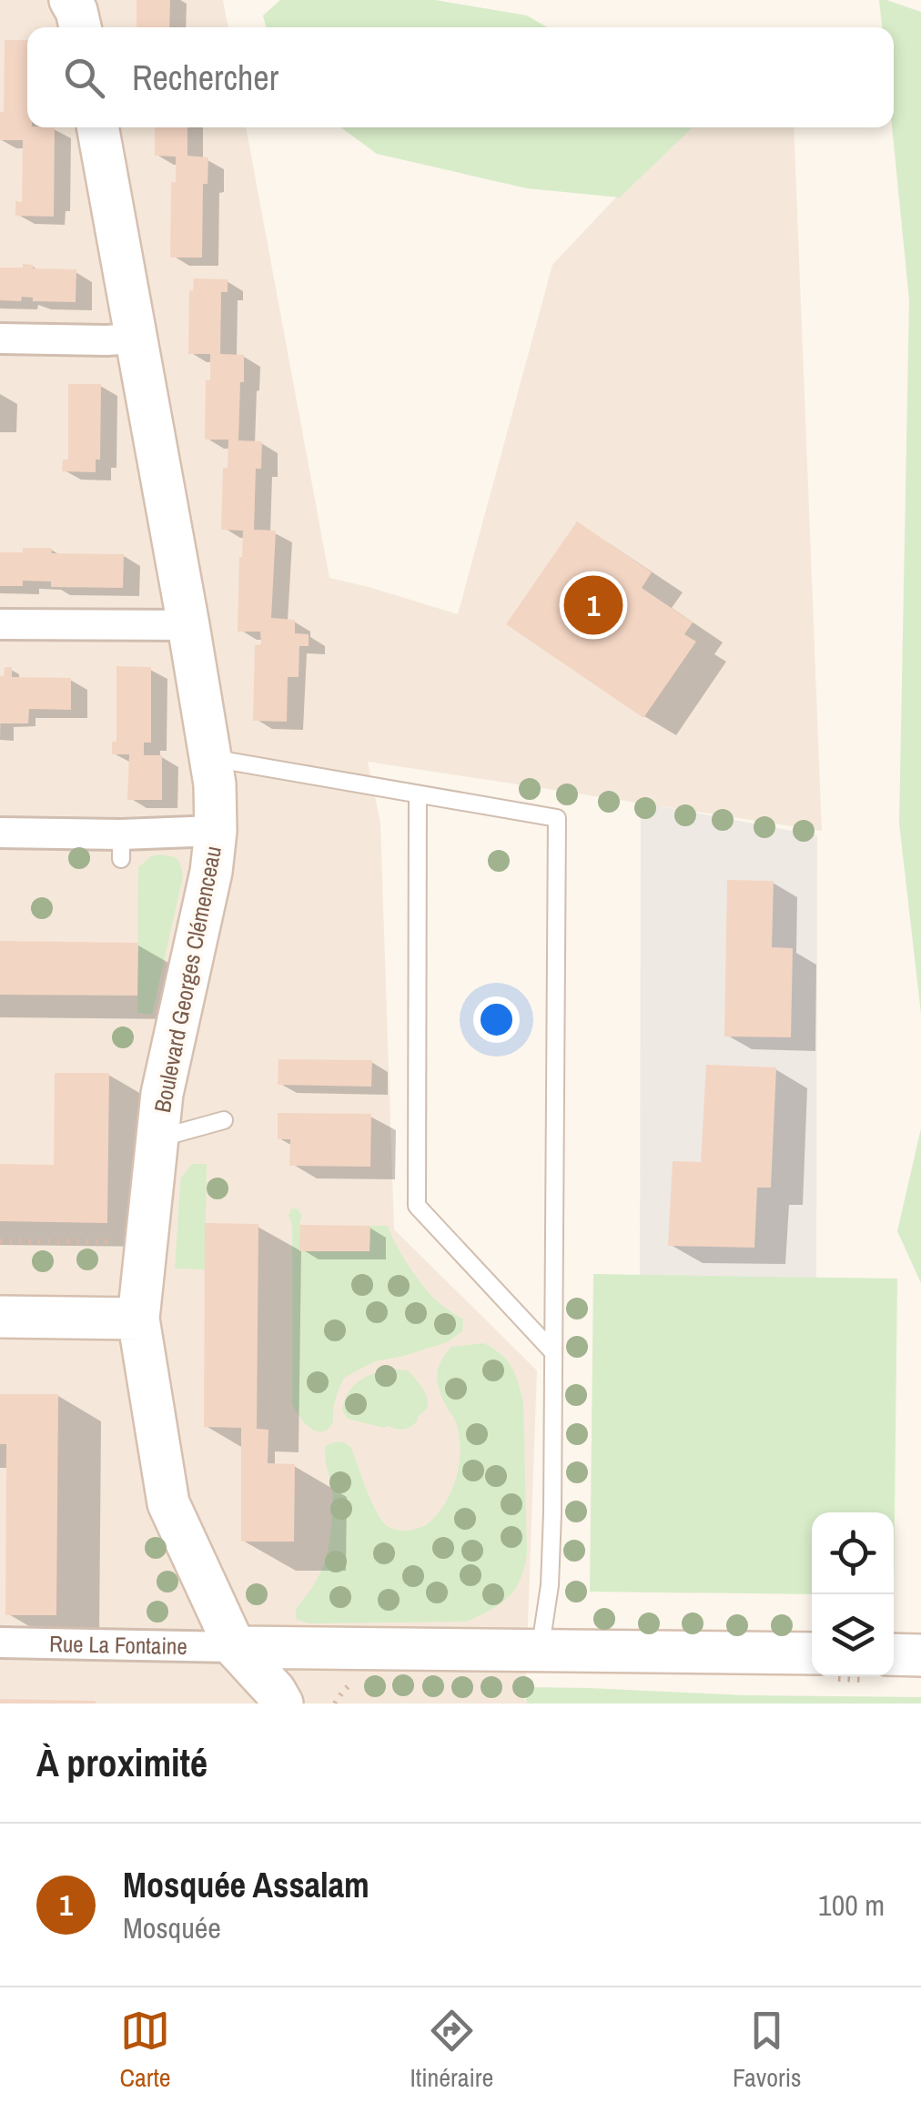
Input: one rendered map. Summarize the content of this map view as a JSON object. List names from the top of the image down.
{
  "streets": {
    "street": ["Boulevard Georges Clémenceau", "Rue La Fontaine"]
  },
  "crossings": [
    ["Boulevard Georges Clémenceau", "Rue La Fontaine"]
  ],
  "page": {
    "search": "Rechercher",
    "pins": "1",
    "heading": "À proximité",
    "list": [
      {
        "mark": "1",
        "name": "Mosquée Assalam",
        "note": "Mosquée",
        "value": "100 m"
      }
    ],
    "nav": ["Carte", "Itinéraire", "Favoris"]
  }
}
